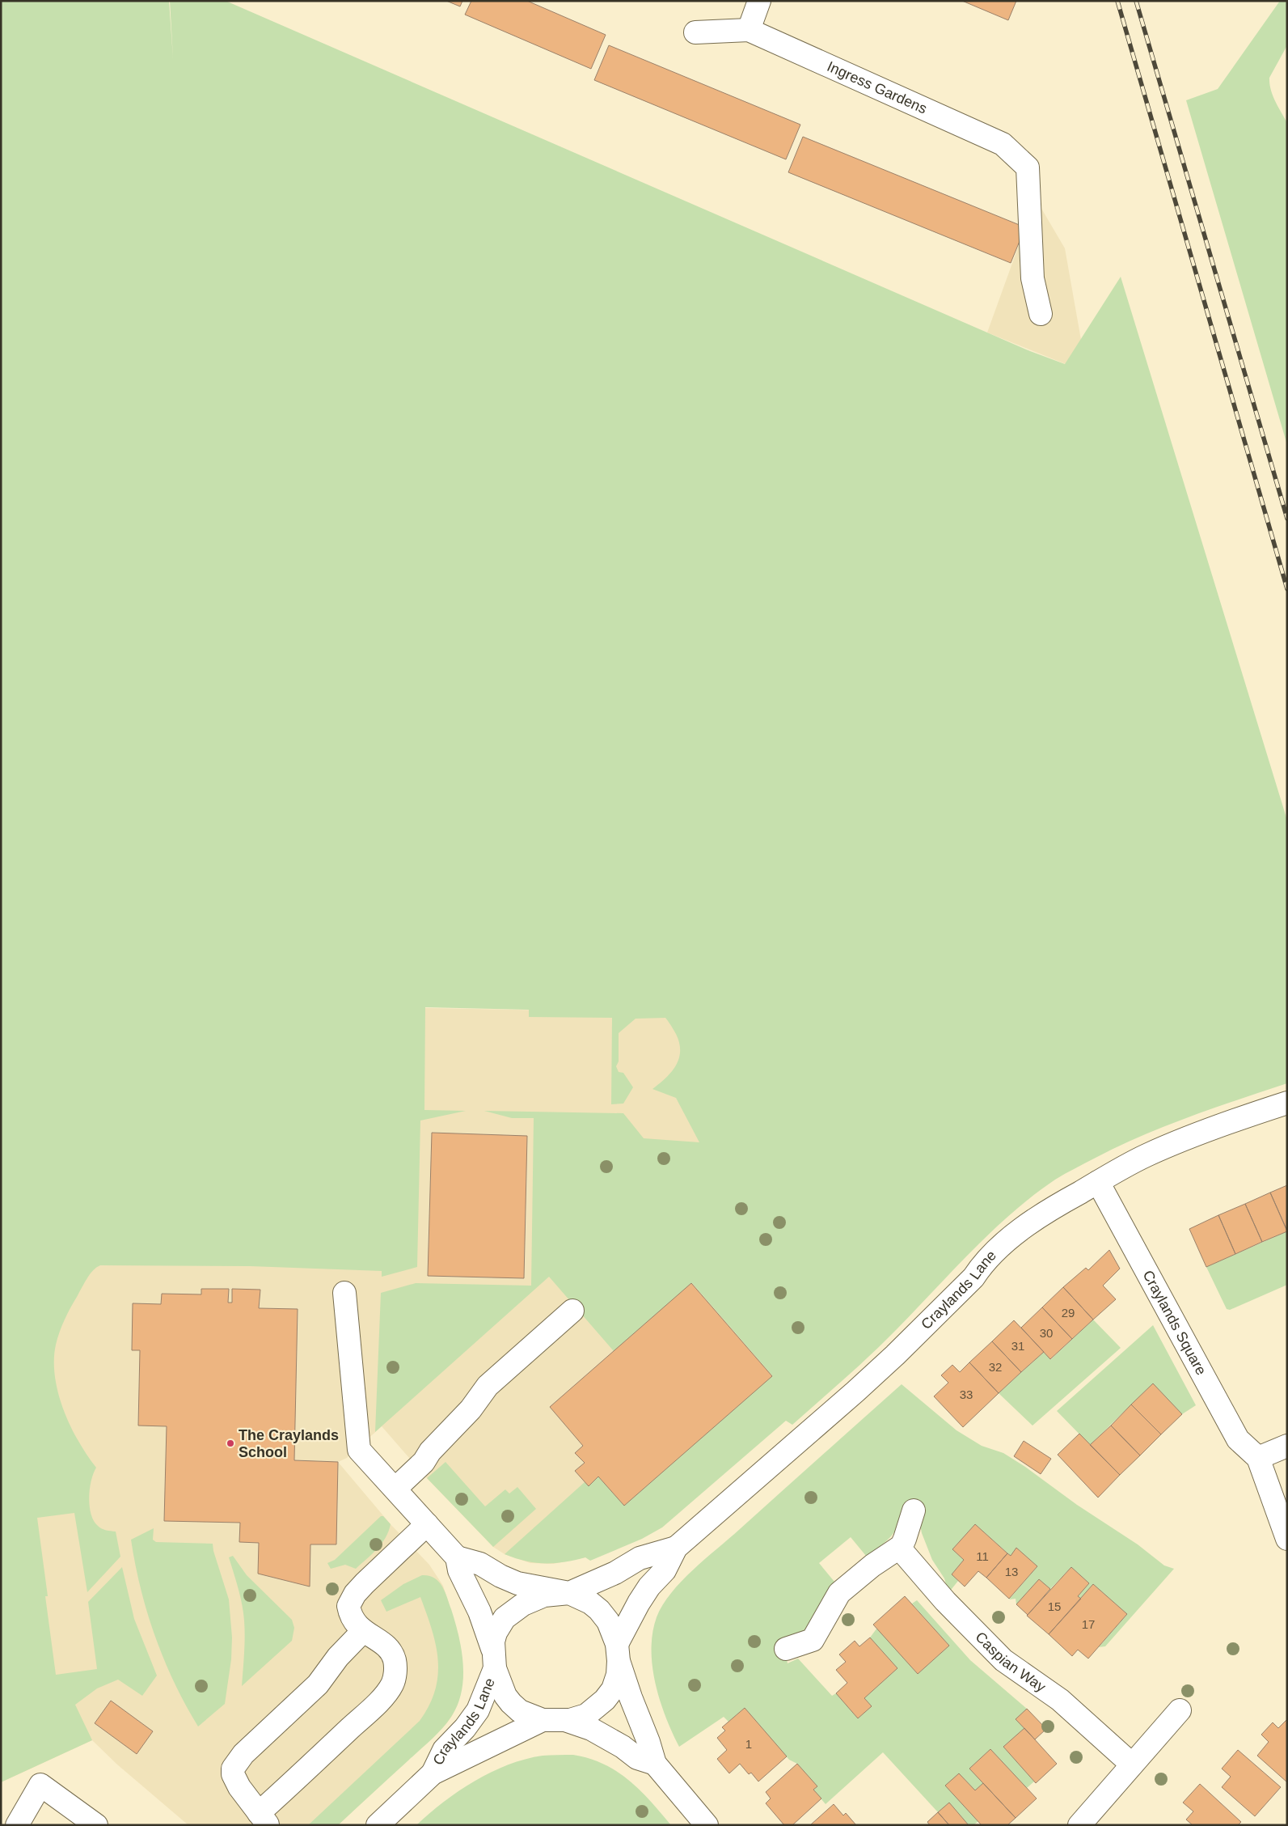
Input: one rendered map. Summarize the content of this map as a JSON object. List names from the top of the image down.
{
  "streets": {
    "street": [
      "Ingress Gardens",
      "Craylands Lane",
      "Craylands Square",
      "Caspian Way"
    ]
  },
  "crossings": [
    ["Craylands Lane", "Craylands Square"]
  ],
  "places": ["The Craylands School"],
  "house_numbers": [
    "29",
    "30",
    "31",
    "32",
    "33",
    "11",
    "13",
    "15",
    "17",
    "1"
  ]
}
